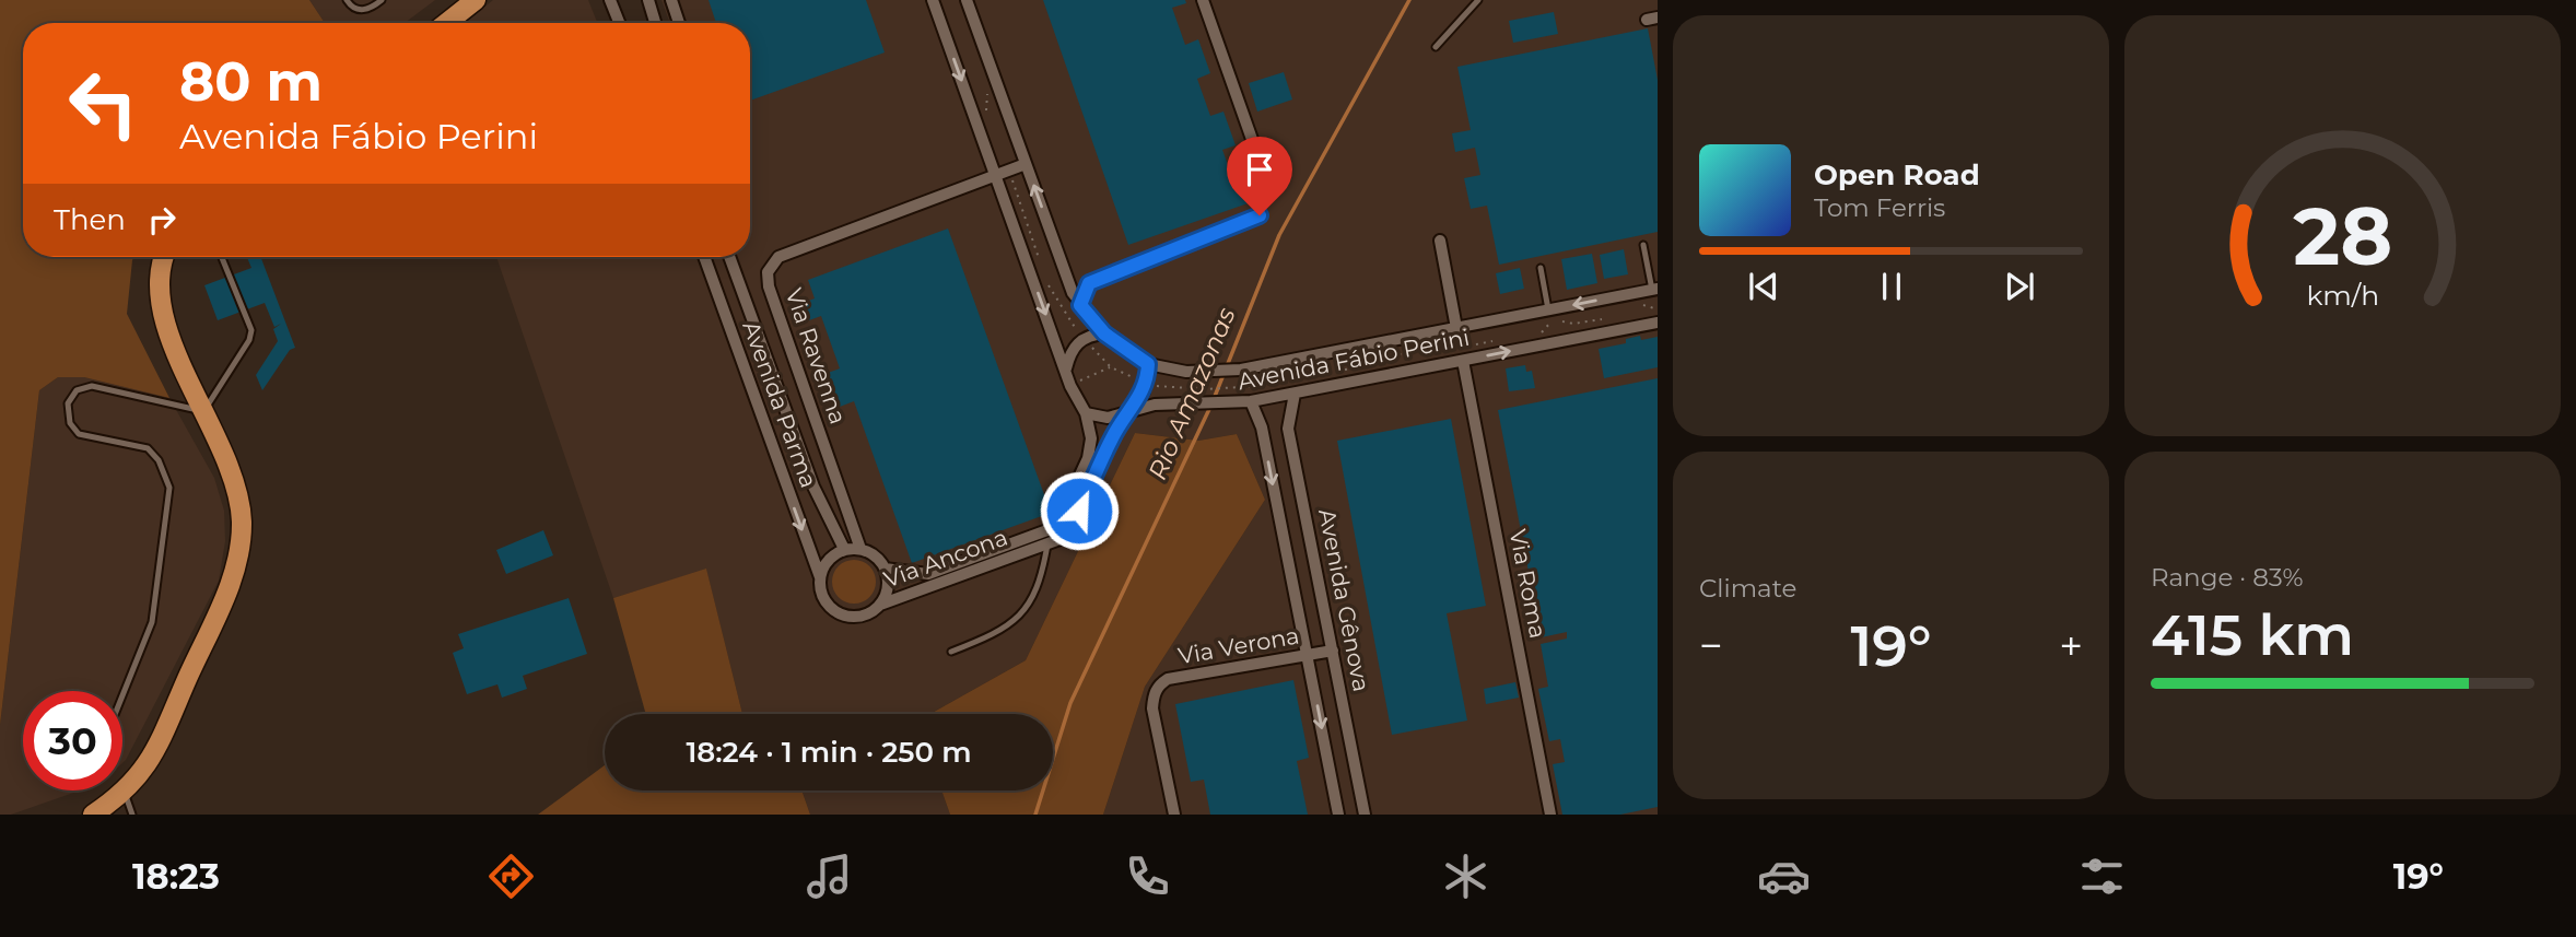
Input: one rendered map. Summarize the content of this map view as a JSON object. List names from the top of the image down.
{
  "streets": {
    "street": [
      "Via Ravenna",
      "Avenida Fábio Perini",
      "Avenida Parma",
      "Via Ancona",
      "Via Roma",
      "Avenida Gênova",
      "Via Verona"
    ]
  },
  "crossings": [
    ["Via Ravenna", "Avenida Fábio Perini"],
    ["Via Ravenna", "Avenida Parma"],
    ["Via Ravenna", "Via Ancona"],
    ["Avenida Fábio Perini", "Via Ancona"],
    ["Avenida Fábio Perini", "Via Roma"],
    ["Avenida Fábio Perini", "Avenida Gênova"],
    ["Avenida Parma", "Via Ancona"],
    ["Avenida Gênova", "Via Verona"]
  ],
  "water": ["Rio Amazonas"],
  "page": {
    "turn": ["80 m", "Avenida Fábio Perini"],
    "song": ["Open Road", "Tom Ferris"],
    "then": "Then",
    "tile": [
      "Climate",
      ["Range · 83%", "415 km"]
    ],
    "heat": ["−", "19°", "+"],
    "limit": "30",
    "trip": "18:24 · 1 min · 250 m",
    "tabs": ["18:23", "19°"],
    "gauge": ["28", "km/h"]
  }
}
